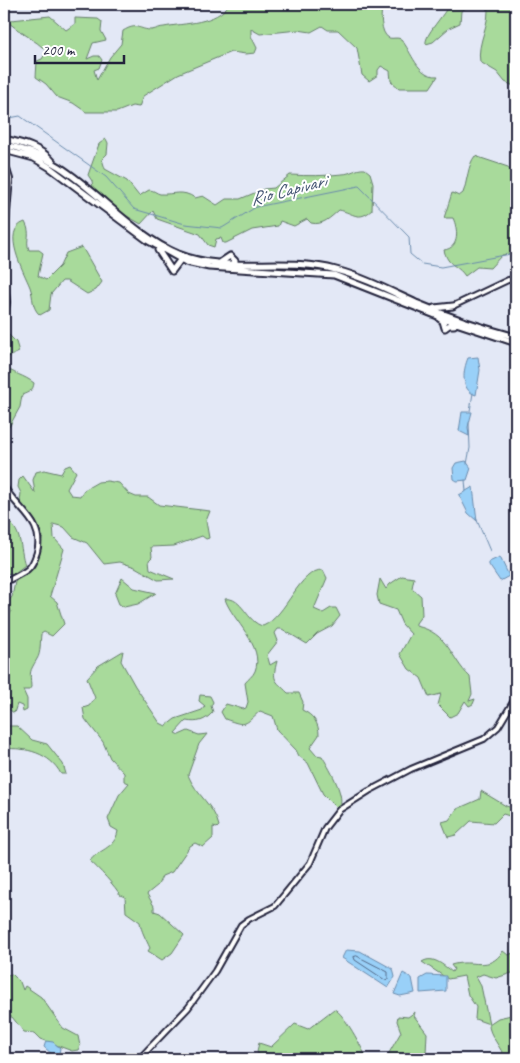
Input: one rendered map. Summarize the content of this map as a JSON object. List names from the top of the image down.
{
  "water": ["Rio Capivari"],
  "scale_bar": "200 m"
}
